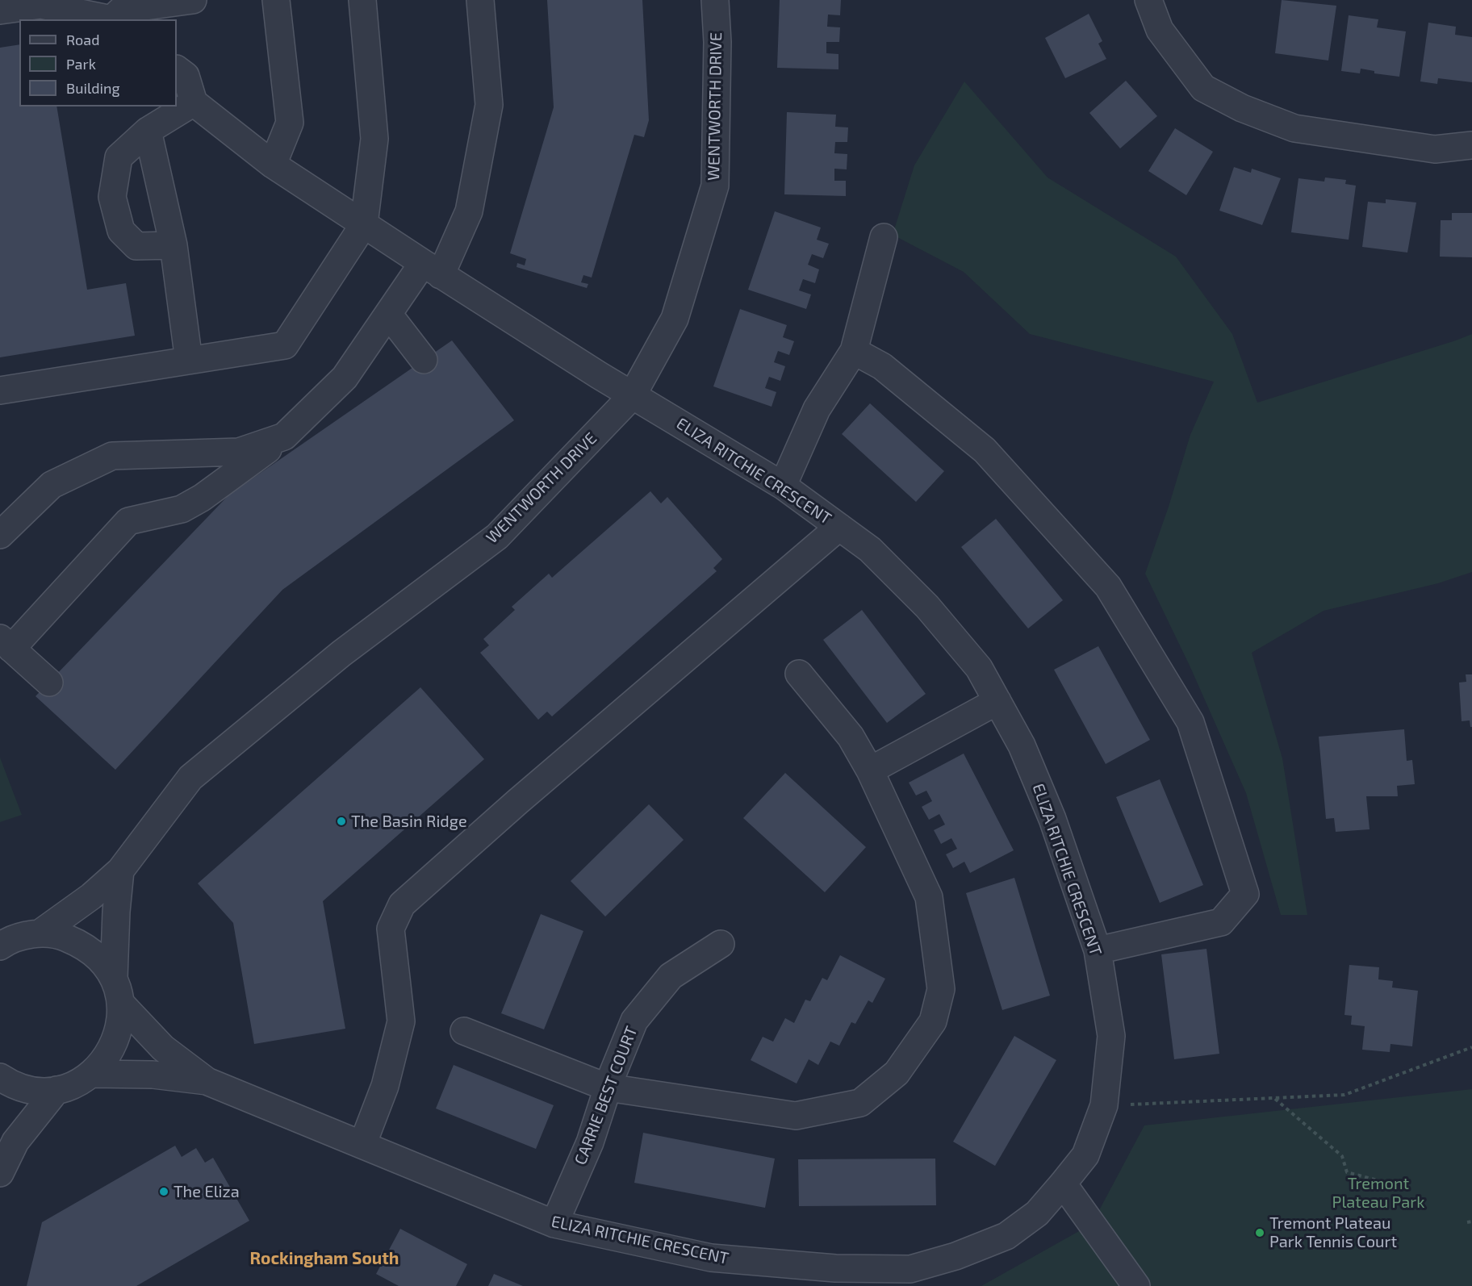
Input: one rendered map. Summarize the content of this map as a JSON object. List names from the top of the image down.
{
  "streets": {
    "street": ["WENTWORTH DRIVE", "ELIZA RITCHIE CRESCENT", "CARRIE BEST COURT"]
  },
  "crossings": [
    ["WENTWORTH DRIVE", "ELIZA RITCHIE CRESCENT"],
    ["ELIZA RITCHIE CRESCENT", "CARRIE BEST COURT"]
  ],
  "districts": ["Rockingham South"],
  "parks": ["Tremont Plateau Park"],
  "places": ["The Basin Ridge", "The Eliza", "Tremont Plateau Park Tennis Court"],
  "legend": ["Road", "Park", "Building"]
}
